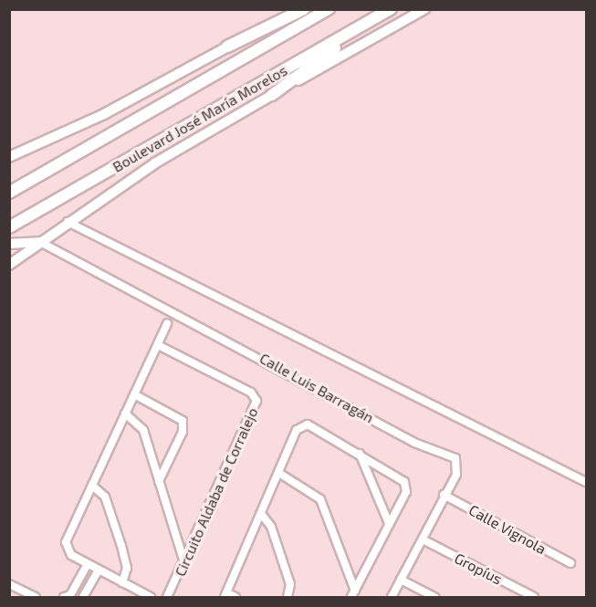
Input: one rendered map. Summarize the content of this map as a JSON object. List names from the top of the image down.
{
  "streets": {
    "main road": ["Boulevard José María Morelos"],
    "street": [
      "Calle Luis Barragán",
      "Circuito Aldaba de Corralejo",
      "Calle Vignola",
      "Gropíus"
    ]
  },
  "crossings": [
    ["Calle Luis Barragán", "Calle Vignola"],
    ["Calle Luis Barragán", "Gropíus"]
  ]
}
